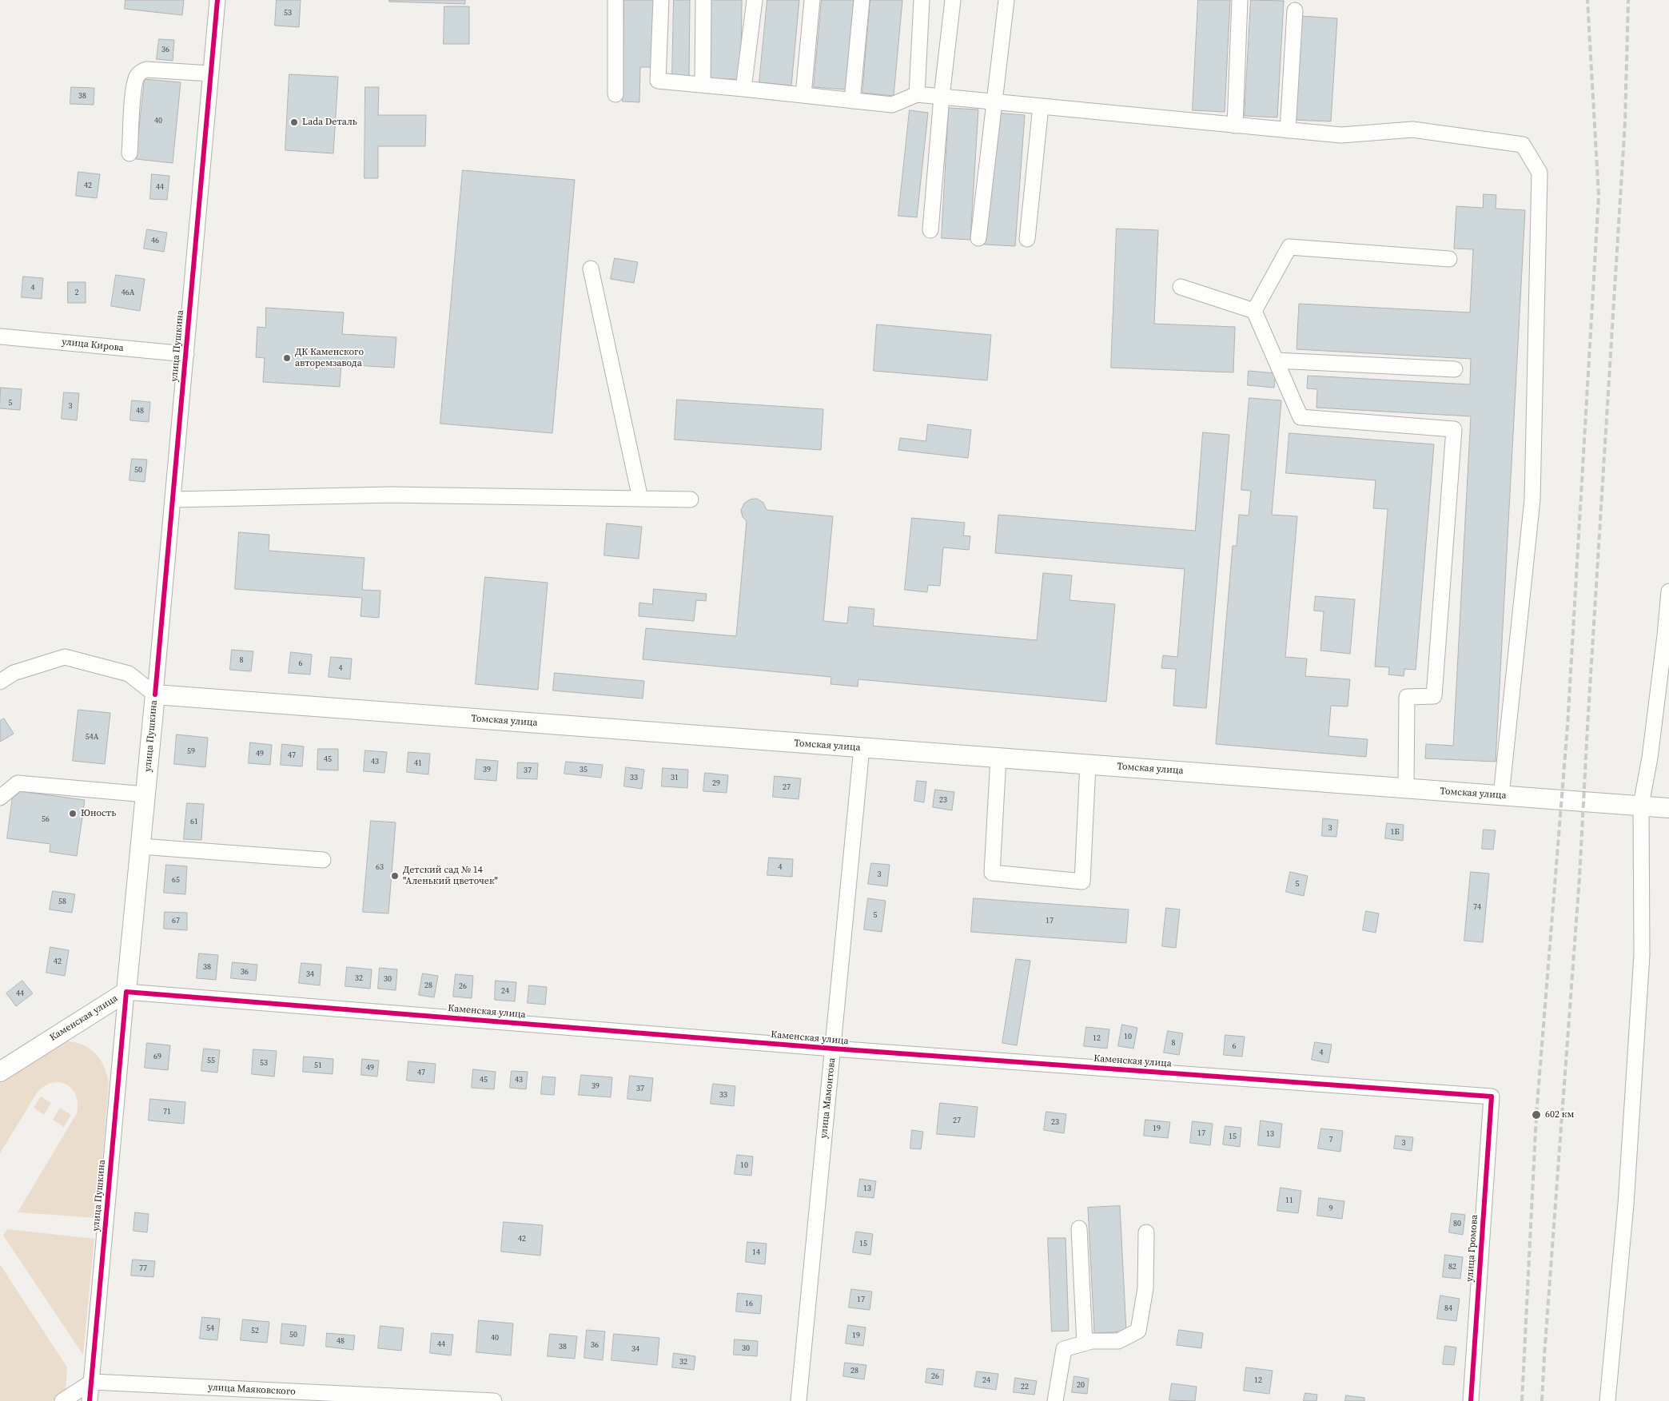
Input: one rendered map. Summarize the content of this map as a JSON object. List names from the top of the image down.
{
  "streets": {
    "main road": ["улица Пушкина", "Томская улица", "Каменская улица"],
    "street": [
      "улица Кирова",
      "улица Мамонтова",
      "улица Громова",
      "улица Маяковского"
    ]
  },
  "crossings": [
    ["улица Кирова", "улица Пушкина"],
    ["улица Пушкина", "Томская улица"],
    ["улица Пушкина", "Каменская улица"],
    ["улица Пушкина", "улица Маяковского"],
    ["Томская улица", "улица Мамонтова"],
    ["Каменская улица", "улица Мамонтова"],
    ["Каменская улица", "улица Громова"]
  ],
  "places": [
    "Lada Dеталь",
    "ДК Каменского авторемзавода",
    "Юность",
    "Детский сад № 14 \"Аленький цветочек\"",
    "602 км"
  ],
  "house_numbers": [
    "53",
    "36",
    "38",
    "40",
    "42",
    "44",
    "46",
    "4",
    "2",
    "46А",
    "5",
    "3",
    "48",
    "50",
    "8",
    "6",
    "4",
    "54А",
    "59",
    "49",
    "47",
    "45",
    "43",
    "41",
    "39",
    "35",
    "37",
    "33",
    "31",
    "29",
    "27",
    "23",
    "56",
    "61",
    "3",
    "1Б",
    "63",
    "4",
    "3",
    "65",
    "5",
    "58",
    "74",
    "5",
    "67",
    "17",
    "42",
    "38",
    "36",
    "34",
    "32",
    "30",
    "28",
    "26",
    "24",
    "44",
    "10",
    "12",
    "8",
    "6",
    "4",
    "69",
    "55",
    "53",
    "51",
    "49",
    "47",
    "45",
    "43",
    "39",
    "37",
    "33",
    "71",
    "27",
    "23",
    "19",
    "17",
    "13",
    "15",
    "7",
    "3",
    "10",
    "13",
    "11",
    "9",
    "80",
    "42",
    "15",
    "14",
    "82",
    "77",
    "17",
    "16",
    "84",
    "54",
    "52",
    "50",
    "19",
    "40",
    "48",
    "44",
    "36",
    "38",
    "30",
    "34",
    "32",
    "28",
    "26",
    "24",
    "12",
    "20",
    "22"
  ]
}
